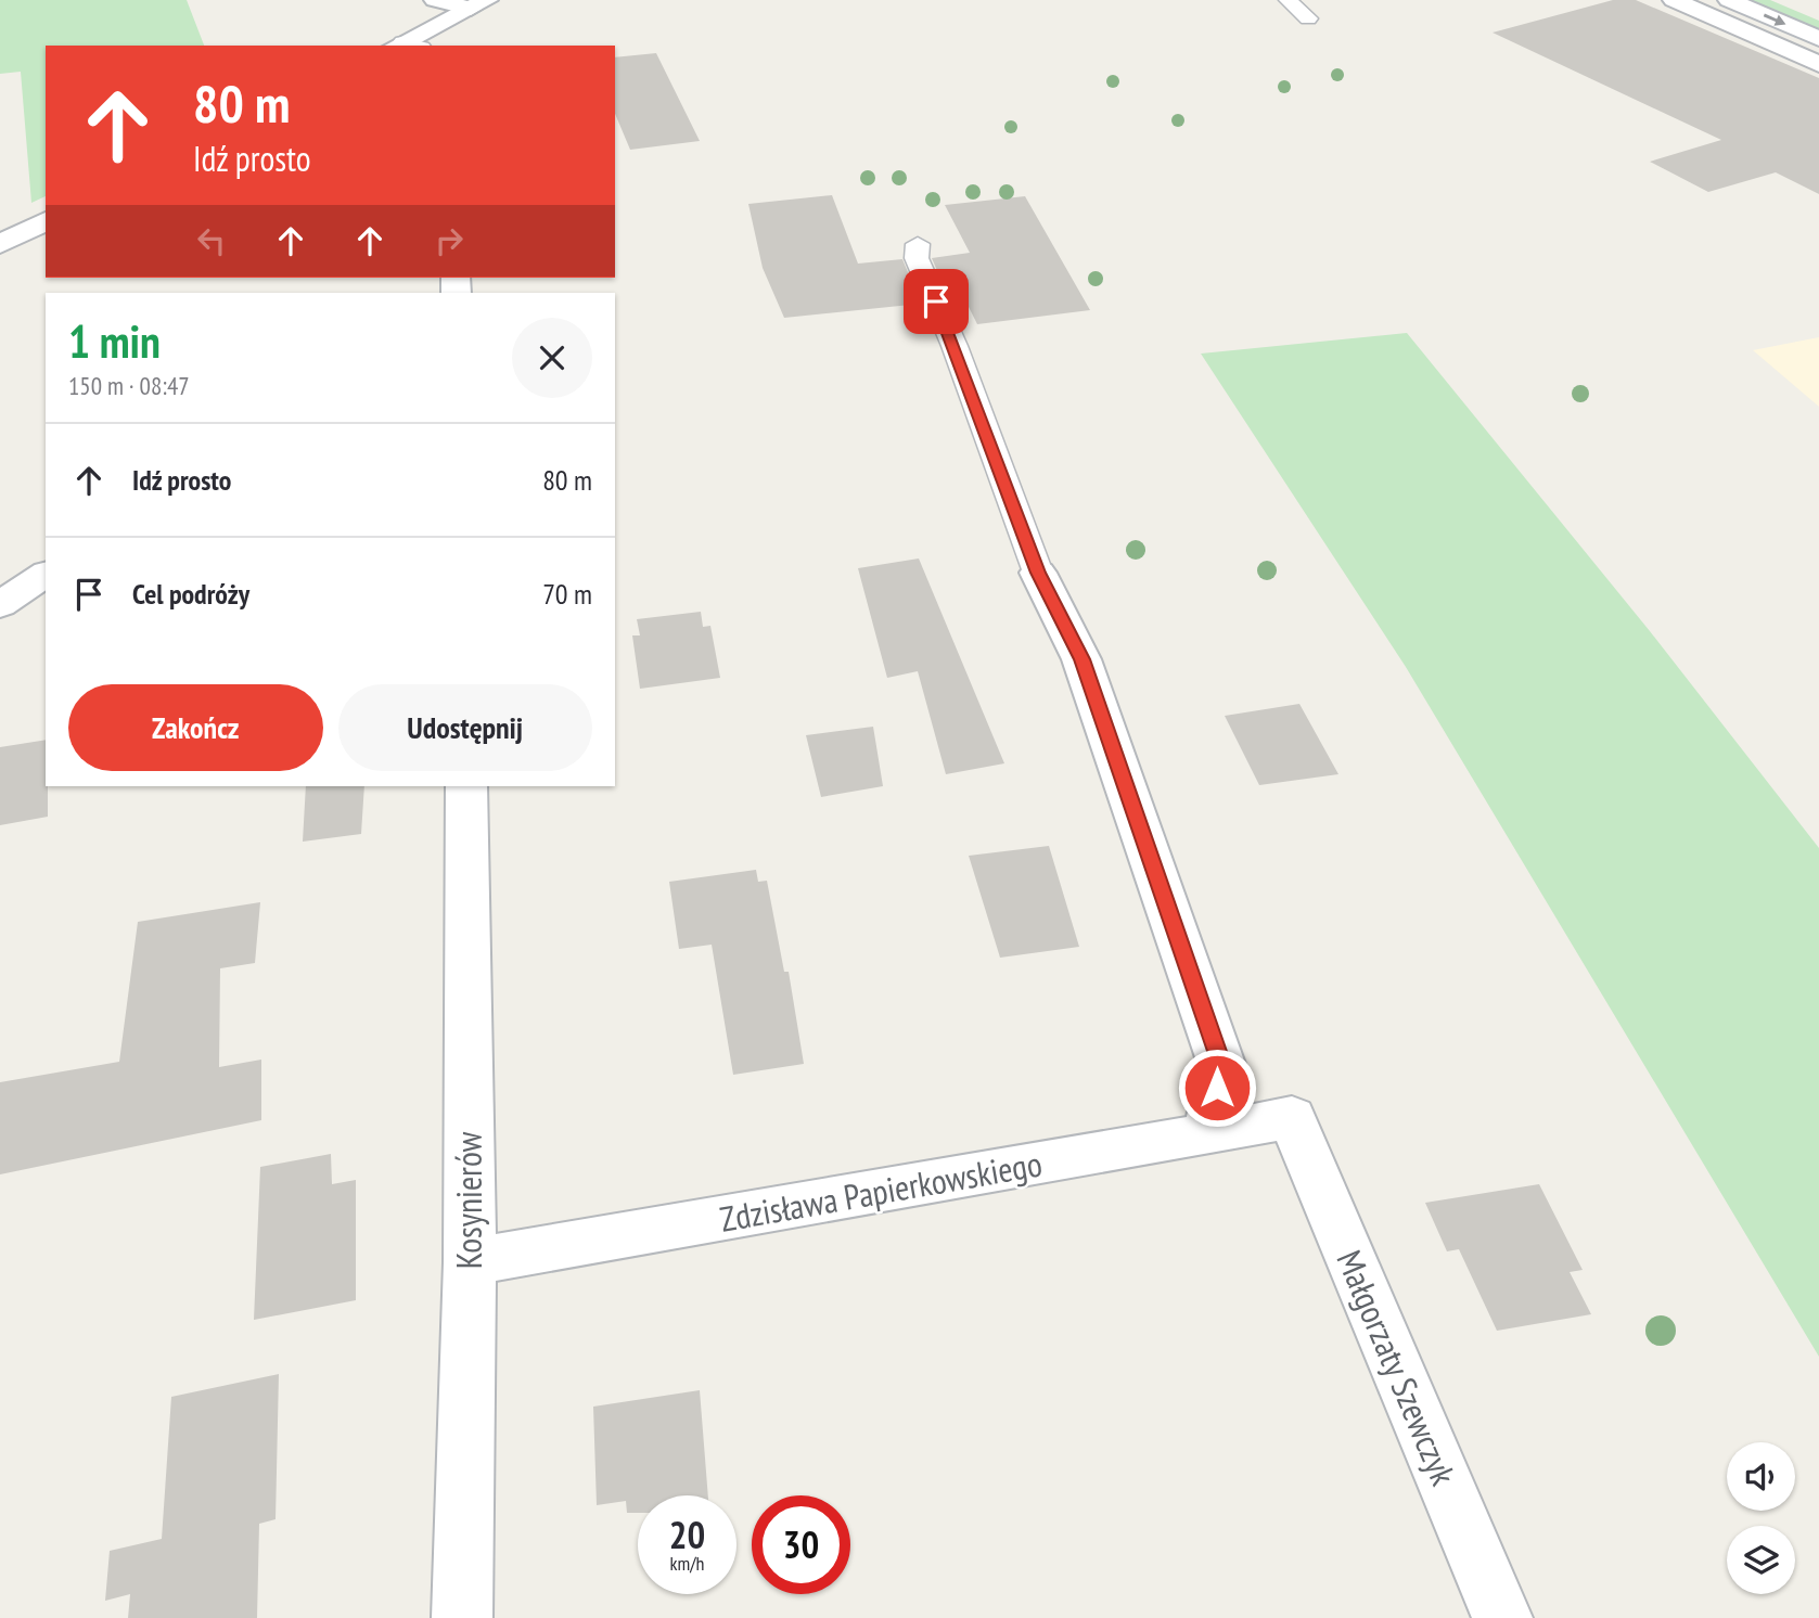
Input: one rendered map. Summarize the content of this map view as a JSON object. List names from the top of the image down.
{
  "streets": {
    "street": ["Zdzisława Papierkowskiego", "Kosynierów", "Małgorzaty Szewczyk"]
  },
  "crossings": [
    ["Zdzisława Papierkowskiego", "Kosynierów"],
    ["Zdzisława Papierkowskiego", "Małgorzaty Szewczyk"]
  ],
  "page": {
    "turn": ["80 m", "Idź prosto"],
    "heading": ["1 min", "150 m · 08:47"],
    "list": [
      {
        "name": "Idź prosto",
        "value": "80 m"
      },
      {
        "name": "Cel podróży",
        "value": "70 m"
      }
    ],
    "buttons": ["Zakończ", "Udostępnij"],
    "speed": "20 km/h",
    "limit": "30"
  }
}
